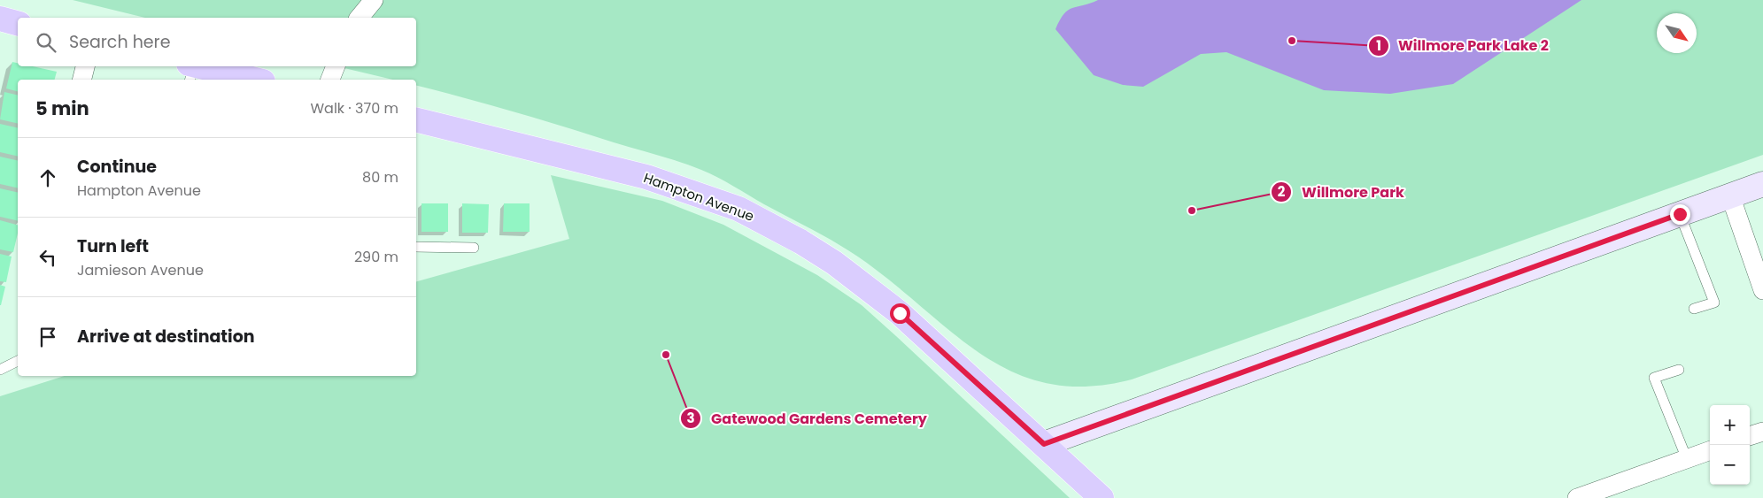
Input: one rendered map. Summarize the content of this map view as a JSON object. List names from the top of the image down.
{
  "streets": {
    "main road": ["Hampton Avenue"]
  },
  "places": ["Willmore Park Lake 2", "Willmore Park", "Gatewood Gardens Cemetery"],
  "north": "bottom right",
  "page": {
    "search": "Search here",
    "heading": ["5 min", "Walk · 370 m"],
    "list": [
      ["Continue", "Hampton Avenue", "80 m"],
      ["Turn left", "Jamieson Avenue", "290 m"],
      "Arrive at destination"
    ],
    "map_buttons": ["+", "−"]
  }
}
